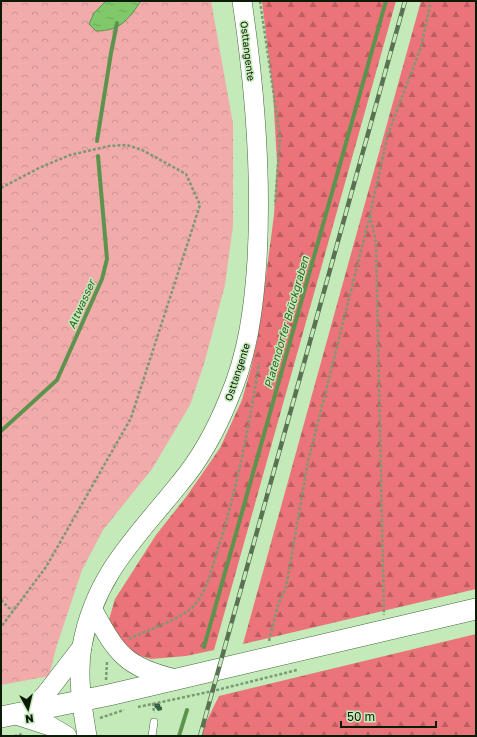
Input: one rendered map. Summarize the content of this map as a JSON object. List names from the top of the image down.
{
  "streets": {
    "main road": ["Osttangente"]
  },
  "water": ["Altwasser", "Platendorfer Brückgraben"],
  "scale_bar": "50 m",
  "north": "bottom"
}
